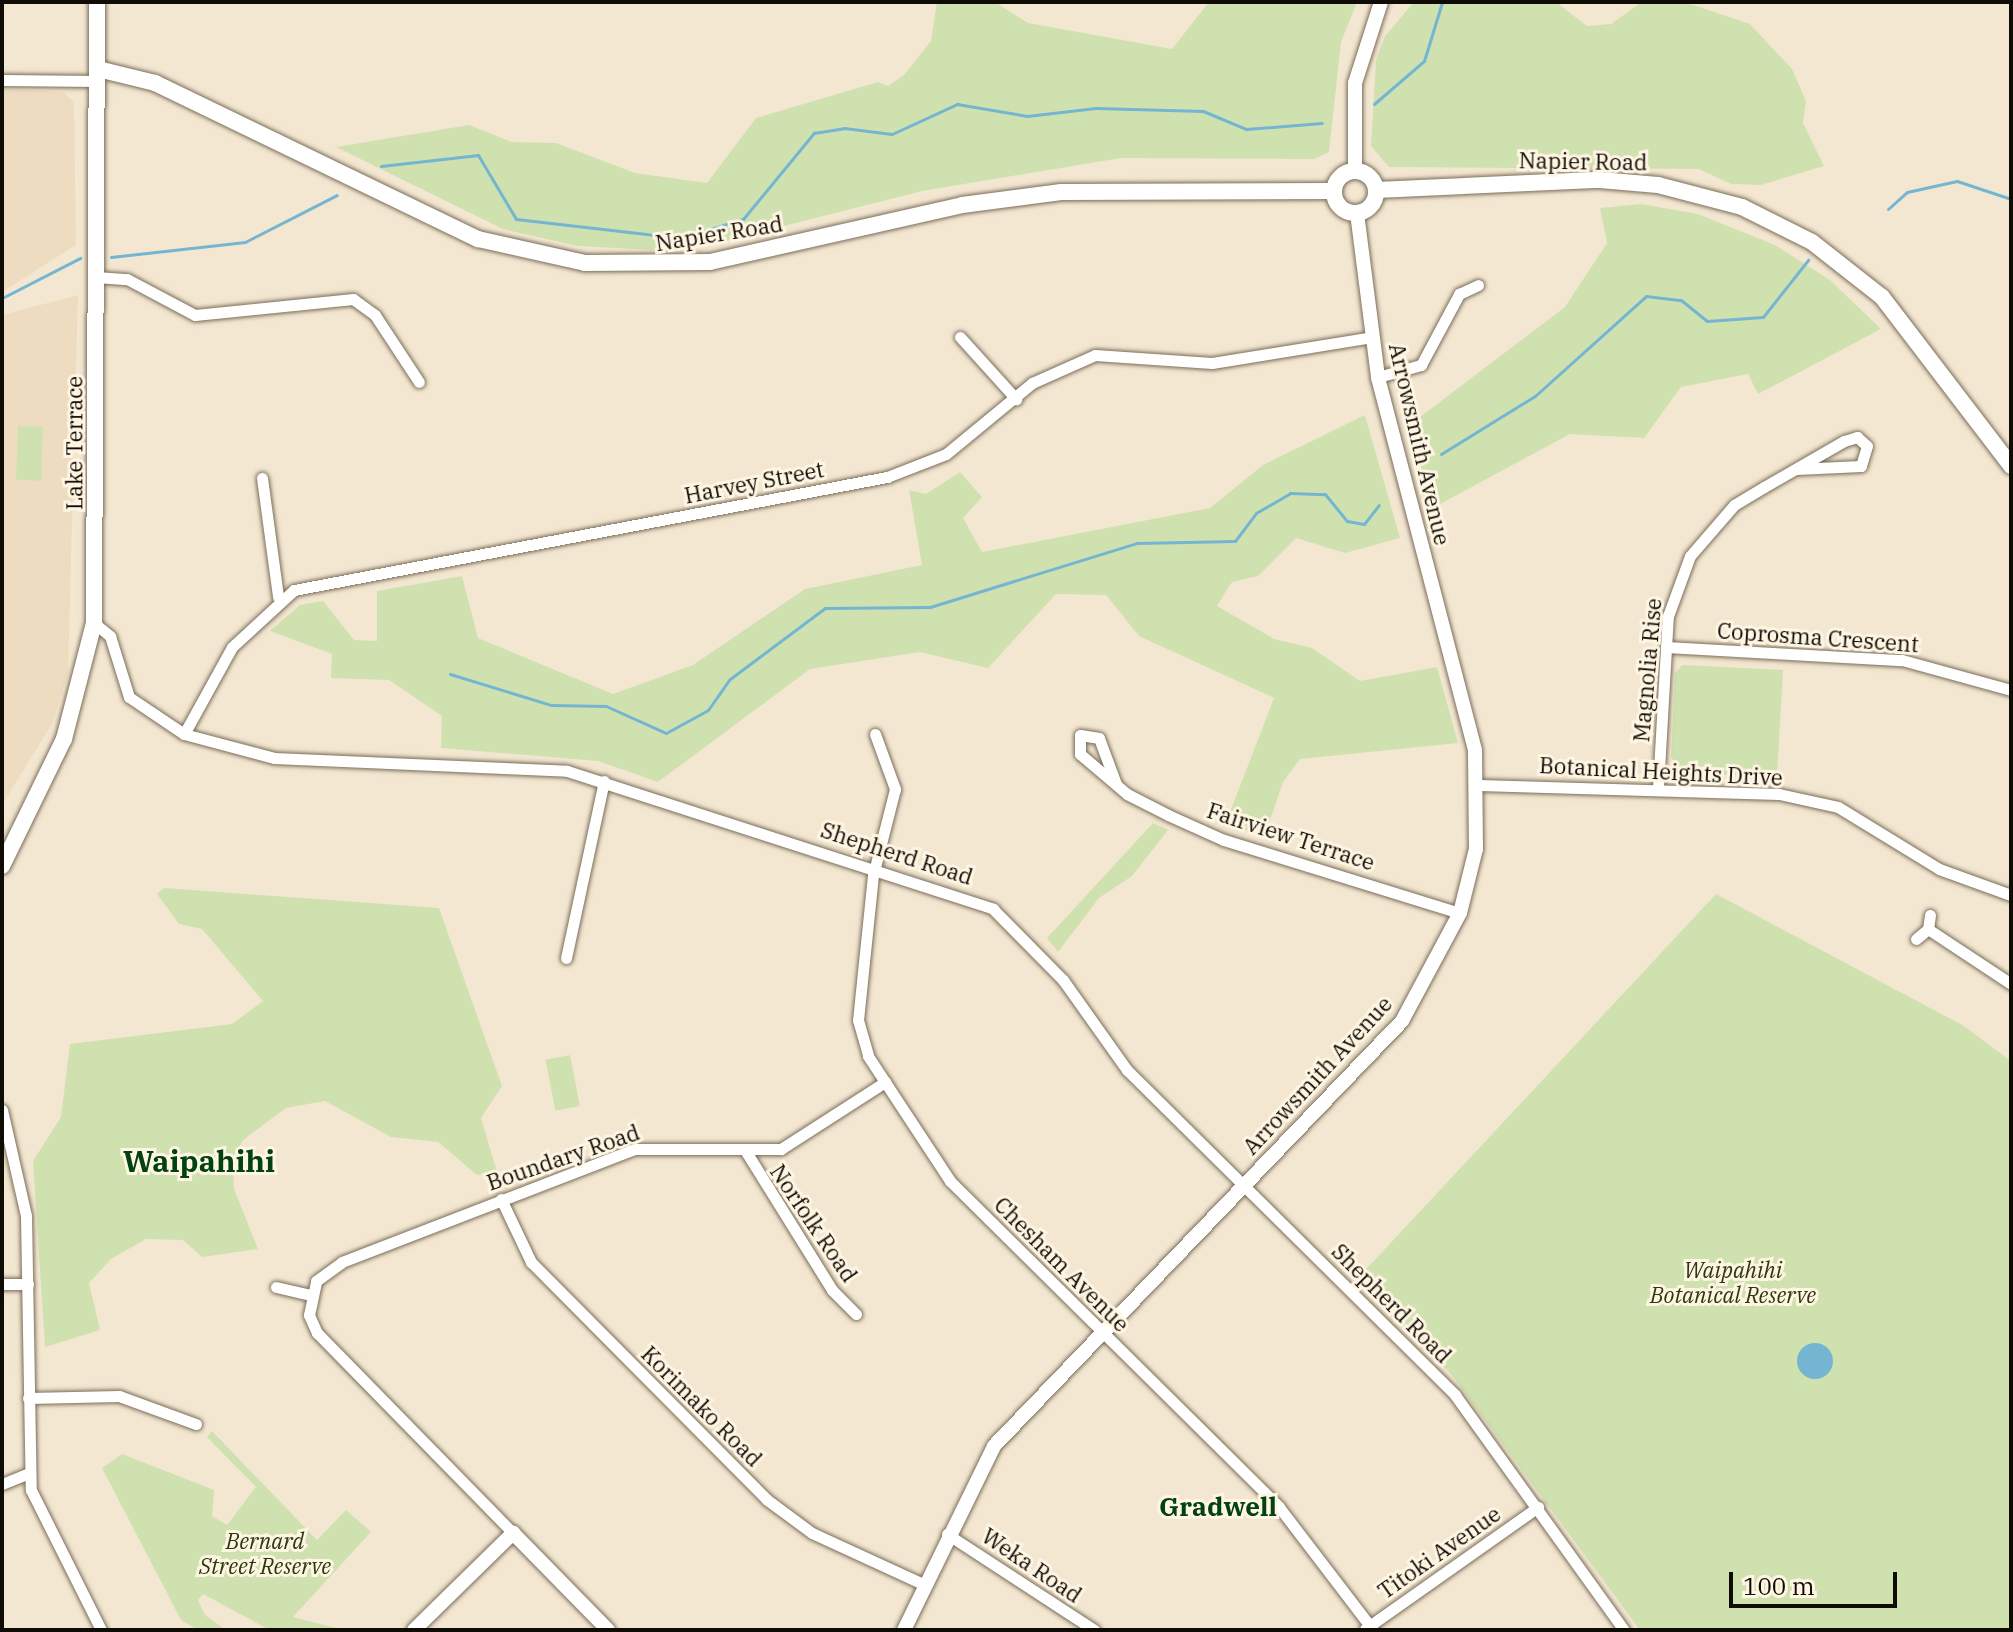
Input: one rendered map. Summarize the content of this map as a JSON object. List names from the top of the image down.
{
  "streets": {
    "main road": ["Napier Road", "Lake Terrace"],
    "street": [
      "Arrowsmith Avenue",
      "Harvey Street",
      "Coprosma Crescent",
      "Magnolia Rise",
      "Botanical Heights Drive",
      "Fairview Terrace",
      "Shepherd Road",
      "Boundary Road",
      "Norfolk Road",
      "Chesham Avenue",
      "Korimako Road",
      "Titoki Avenue",
      "Weka Road"
    ]
  },
  "crossings": [
    ["Napier Road", "Lake Terrace"],
    ["Napier Road", "Arrowsmith Avenue"],
    ["Lake Terrace", "Shepherd Road"],
    ["Arrowsmith Avenue", "Harvey Street"],
    ["Arrowsmith Avenue", "Botanical Heights Drive"],
    ["Arrowsmith Avenue", "Fairview Terrace"],
    ["Arrowsmith Avenue", "Shepherd Road"],
    ["Arrowsmith Avenue", "Chesham Avenue"],
    ["Arrowsmith Avenue", "Korimako Road"],
    ["Arrowsmith Avenue", "Weka Road"],
    ["Coprosma Crescent", "Magnolia Rise"],
    ["Magnolia Rise", "Botanical Heights Drive"],
    ["Shepherd Road", "Chesham Avenue"],
    ["Shepherd Road", "Titoki Avenue"],
    ["Boundary Road", "Norfolk Road"],
    ["Boundary Road", "Chesham Avenue"],
    ["Boundary Road", "Korimako Road"],
    ["Chesham Avenue", "Titoki Avenue"]
  ],
  "districts": ["Waipahihi", "Gradwell"],
  "parks": ["Waipahihi Botanical Reserve", "Bernard Street Reserve"],
  "scale_bar": "100 m"
}
